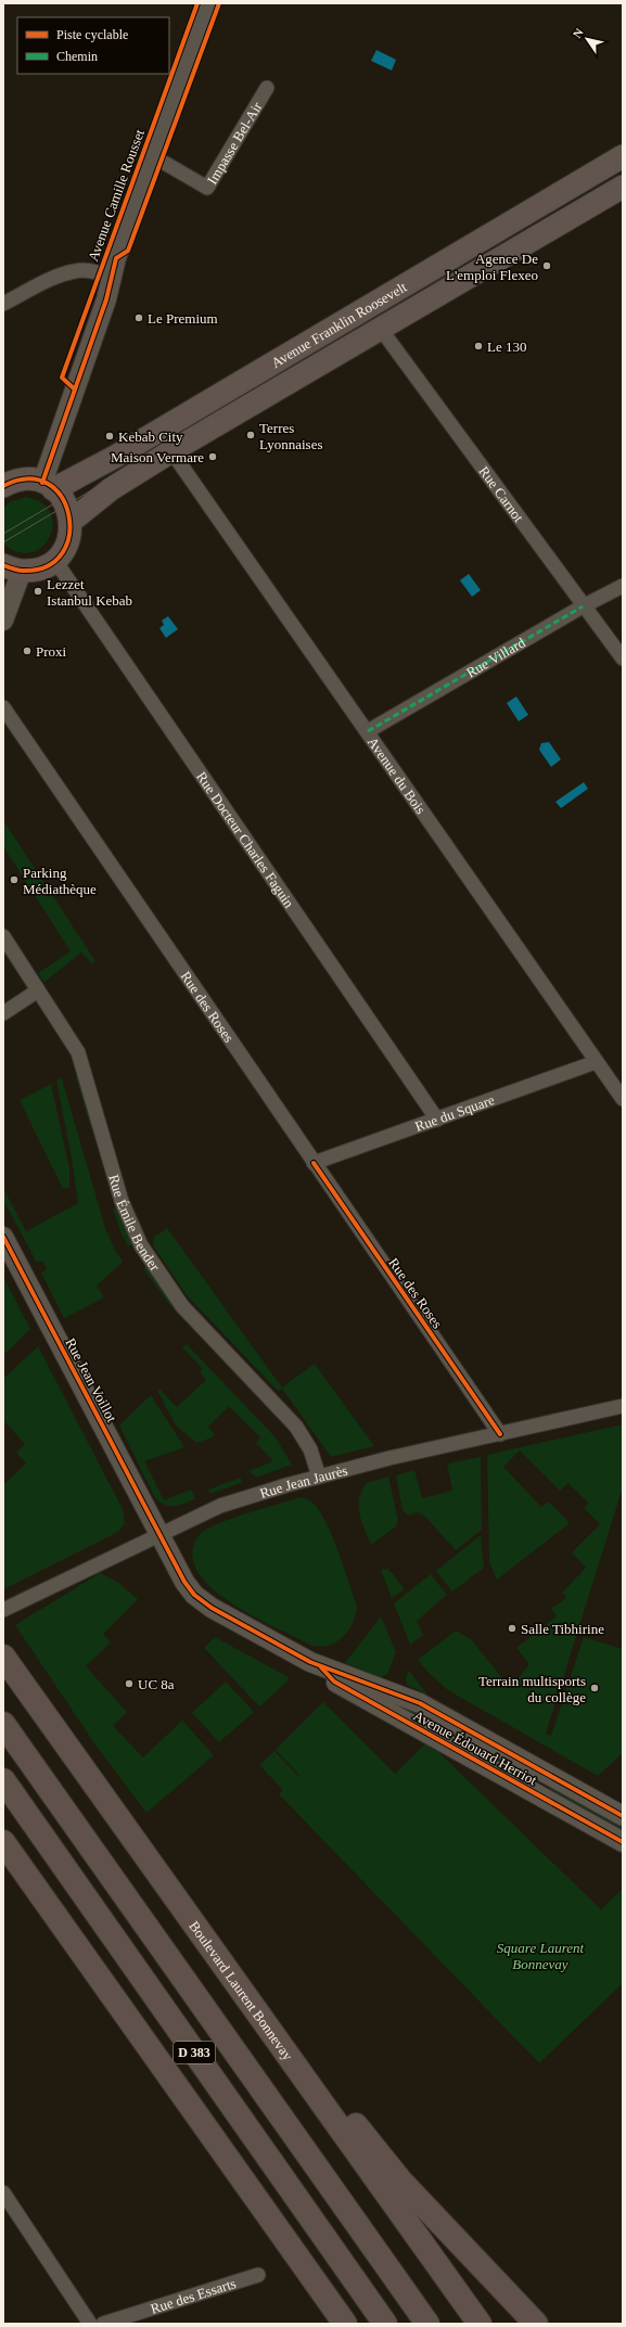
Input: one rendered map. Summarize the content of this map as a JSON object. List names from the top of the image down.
{
  "streets": {
    "highway": ["Boulevard Laurent Bonnevay", "D 383"],
    "main road": ["Avenue Franklin Roosevelt"],
    "street": [
      "Impasse Bel-Air",
      "Avenue Camille Rousset",
      "Rue Carnot",
      "Rue Villard",
      "Avenue du Bois",
      "Rue Docteur Charles Faguin",
      "Rue des Roses",
      "Rue du Square",
      "Rue Émile Bender",
      "Rue Jean Voillot",
      "Rue Jean Jaurès",
      "Avenue Édouard Herriot",
      "Rue des Essarts"
    ]
  },
  "crossings": [
    ["Impasse Bel-Air", "Avenue Camille Rousset"],
    ["Avenue Camille Rousset", "Avenue Franklin Roosevelt"],
    ["Avenue Franklin Roosevelt", "Rue Carnot"],
    ["Avenue Franklin Roosevelt", "Avenue du Bois"],
    ["Rue Carnot", "Rue Villard"],
    ["Rue Villard", "Avenue du Bois"],
    ["Avenue du Bois", "Rue du Square"],
    ["Rue Docteur Charles Faguin", "Rue du Square"],
    ["Rue des Roses", "Rue du Square"],
    ["Rue des Roses", "Rue Jean Jaurès"],
    ["Rue Émile Bender", "Rue Jean Jaurès"],
    ["Rue Jean Voillot", "Rue Jean Jaurès"],
    ["Rue Jean Voillot", "Avenue Édouard Herriot"],
    ["Rue Jean Jaurès", "Avenue Édouard Herriot"]
  ],
  "parks": ["Square Laurent Bonnevay"],
  "places": [
    "Agence De L'emploi Flexeo",
    "Le Premium",
    "Le 130",
    "Terres Lyonnaises",
    "Kebab City",
    "Maison Vermare",
    "Lezzet Istanbul Kebab",
    "Proxi",
    "Parking Médiathèque",
    "Salle Tibhirine",
    "UC 8a",
    "Terrain multisports du collège"
  ],
  "legend": ["Piste cyclable", "Chemin"],
  "north": "top left"
}
